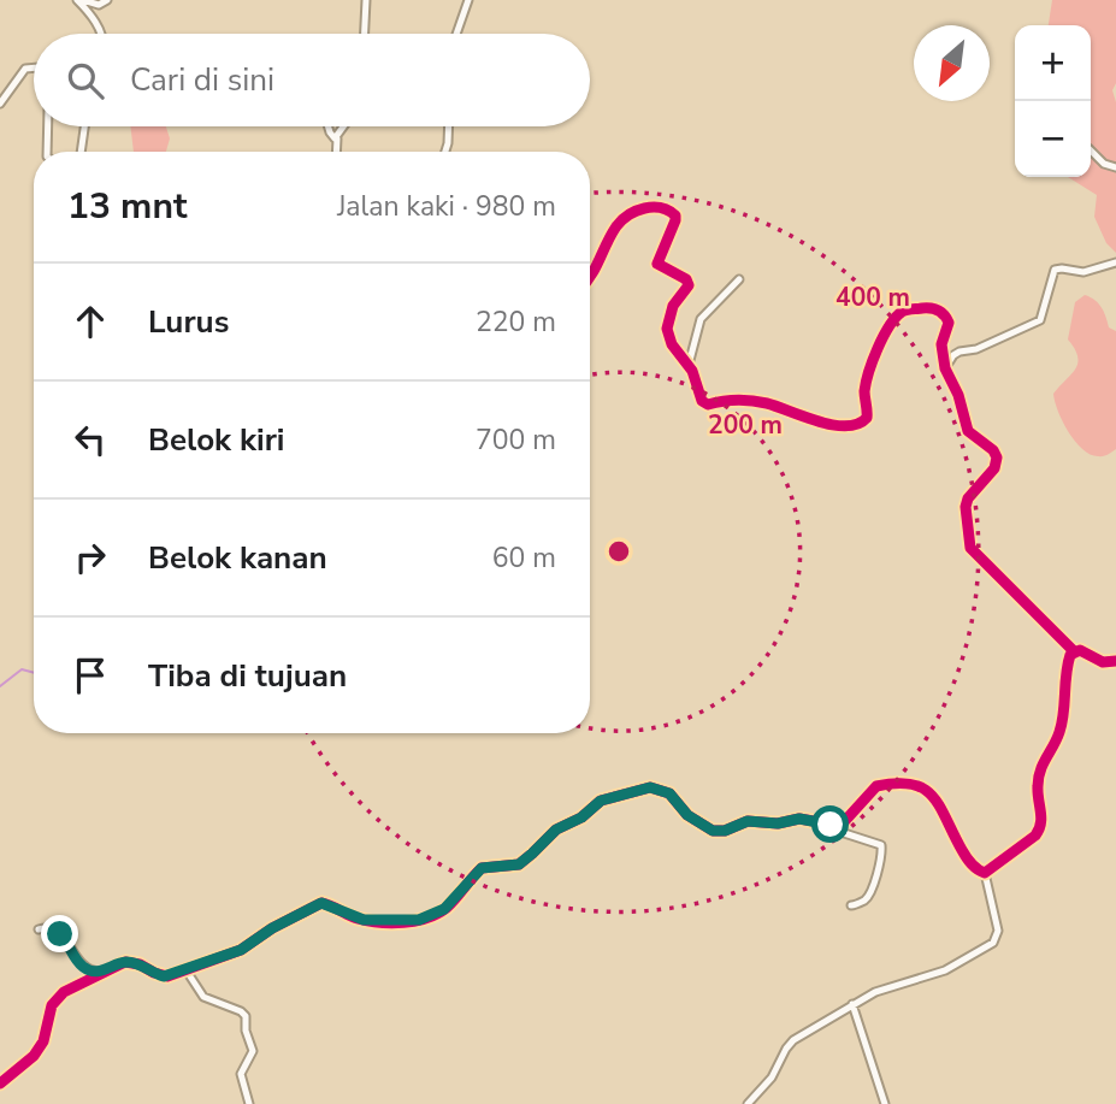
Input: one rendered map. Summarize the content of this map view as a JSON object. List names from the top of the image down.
{
  "north": "bottom left",
  "page": {
    "map_buttons": ["+", "−"],
    "search": "Cari di sini",
    "heading": ["13 mnt", "Jalan kaki · 980 m"],
    "list": [
      ["Lurus", "220 m"],
      ["Belok kiri", "700 m"],
      ["Belok kanan", "60 m"],
      "Tiba di tujuan"
    ]
  },
  "rings": ["400 m", "200 m"]
}
